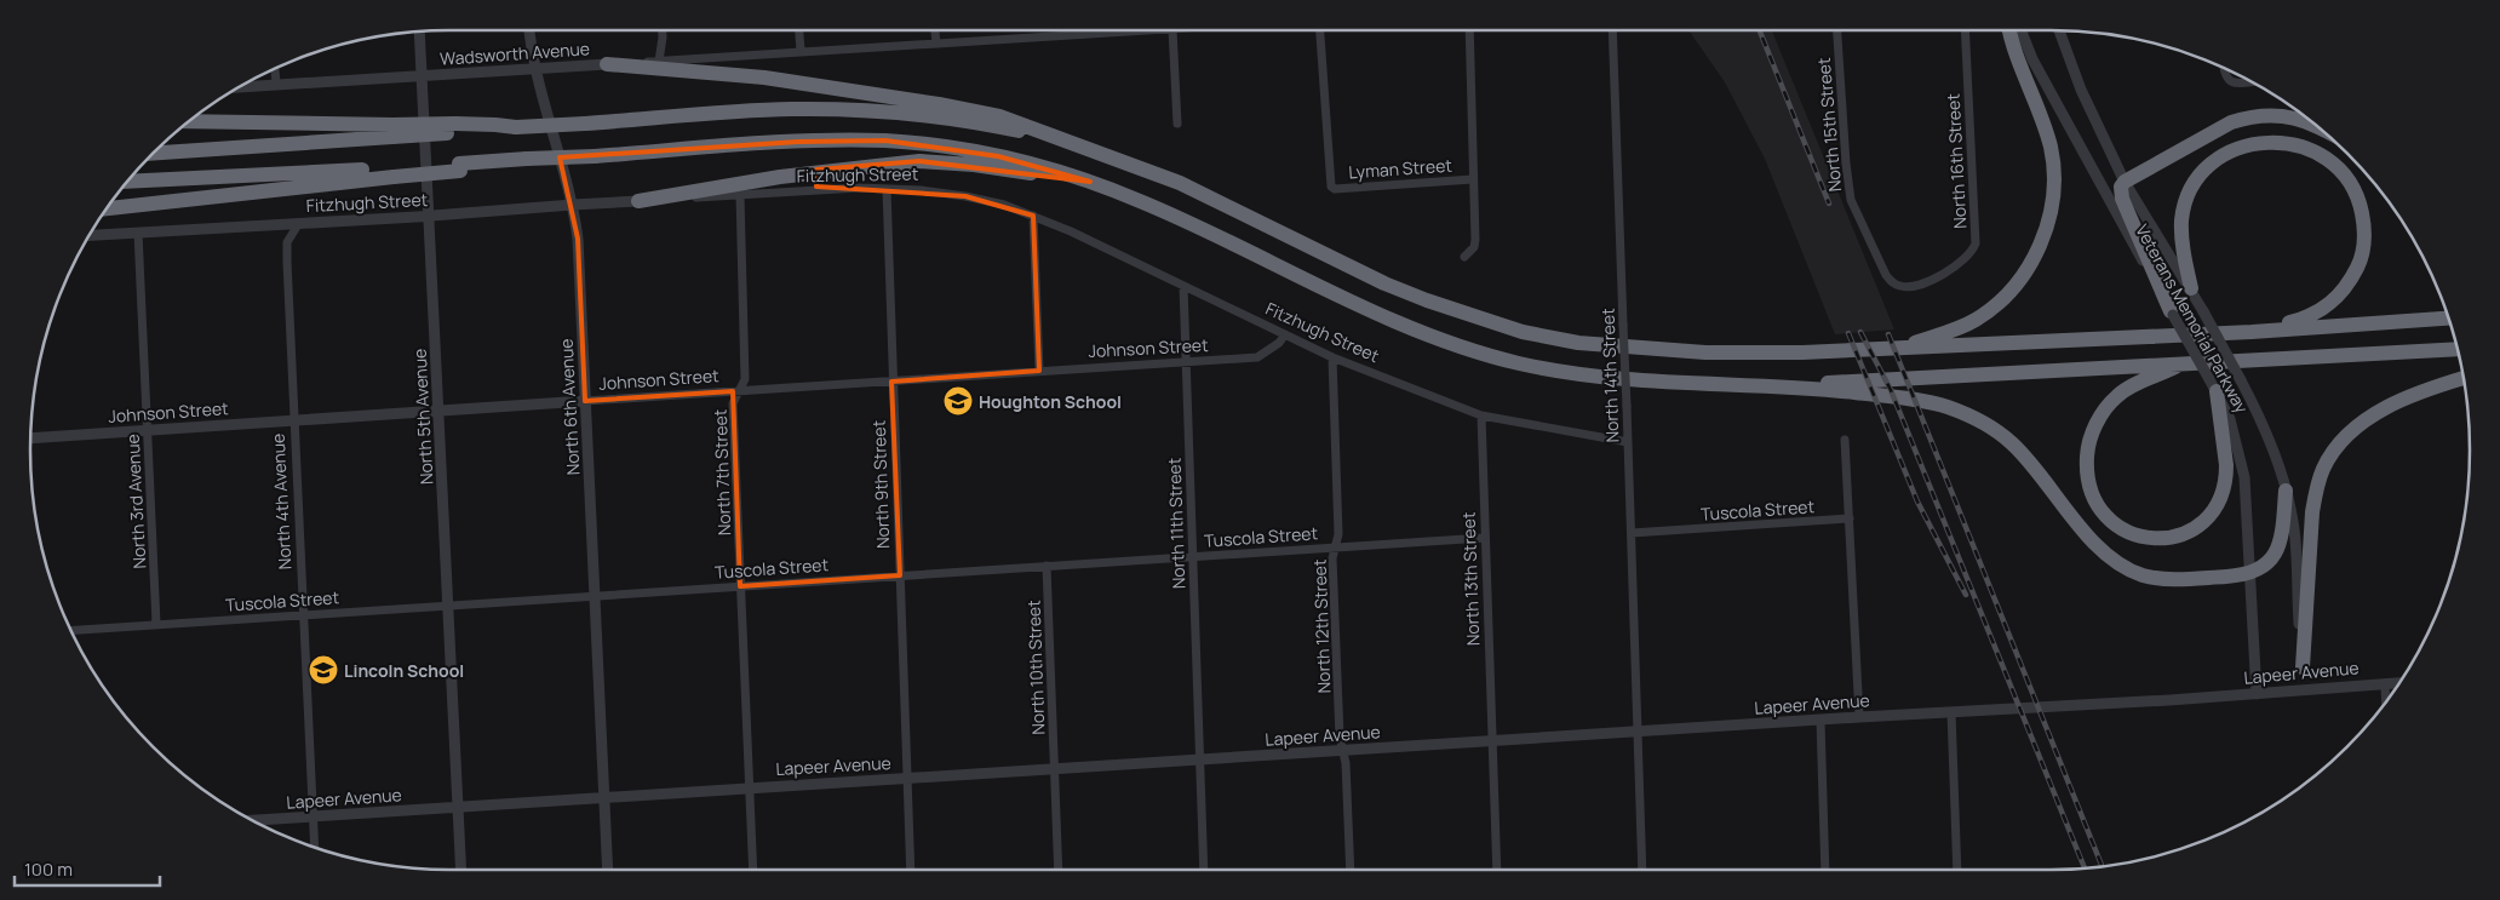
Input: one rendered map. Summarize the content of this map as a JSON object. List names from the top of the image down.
{
  "streets": {
    "street": [
      "Wadsworth Avenue",
      "North 15th Street",
      "North 16th Street",
      "Lyman Street",
      "Fitzhugh Street",
      "Veterans Memorial Parkway",
      "Johnson Street",
      "North 14th Street",
      "North 6th Avenue",
      "North 5th Avenue",
      "North 7th Street",
      "North 9th Street",
      "North 3rd Avenue",
      "North 4th Avenue",
      "Tuscola Street",
      "North 11th Street",
      "North 13th Street",
      "North 12th Street",
      "North 10th Street",
      "Lapeer Avenue"
    ]
  },
  "crossings": [
    ["Wadsworth Avenue", "North 6th Avenue"],
    ["Wadsworth Avenue", "North 5th Avenue"],
    ["North 15th Street", "North 16th Street"],
    ["Fitzhugh Street", "Johnson Street"],
    ["Fitzhugh Street", "North 14th Street"],
    ["Fitzhugh Street", "North 6th Avenue"],
    ["Fitzhugh Street", "North 5th Avenue"],
    ["Fitzhugh Street", "North 7th Street"],
    ["Fitzhugh Street", "North 9th Street"],
    ["Fitzhugh Street", "North 3rd Avenue"],
    ["Fitzhugh Street", "North 4th Avenue"],
    ["Fitzhugh Street", "North 11th Street"],
    ["Fitzhugh Street", "North 13th Street"],
    ["Fitzhugh Street", "North 12th Street"],
    ["Veterans Memorial Parkway", "Lapeer Avenue"],
    ["Johnson Street", "North 6th Avenue"],
    ["Johnson Street", "North 5th Avenue"],
    ["Johnson Street", "North 7th Street"],
    ["Johnson Street", "North 9th Street"],
    ["Johnson Street", "North 3rd Avenue"],
    ["Johnson Street", "North 4th Avenue"],
    ["Johnson Street", "North 11th Street"],
    ["North 14th Street", "Tuscola Street"],
    ["North 14th Street", "Lapeer Avenue"],
    ["North 6th Avenue", "Tuscola Street"],
    ["North 6th Avenue", "Lapeer Avenue"],
    ["North 5th Avenue", "Tuscola Street"],
    ["North 5th Avenue", "Lapeer Avenue"],
    ["North 7th Street", "Tuscola Street"],
    ["North 7th Street", "Lapeer Avenue"],
    ["North 9th Street", "Tuscola Street"],
    ["North 9th Street", "Lapeer Avenue"],
    ["North 3rd Avenue", "Tuscola Street"],
    ["North 4th Avenue", "Tuscola Street"],
    ["North 4th Avenue", "Lapeer Avenue"],
    ["Tuscola Street", "North 11th Street"],
    ["Tuscola Street", "North 13th Street"],
    ["Tuscola Street", "North 12th Street"],
    ["Tuscola Street", "North 10th Street"],
    ["North 11th Street", "Lapeer Avenue"],
    ["North 13th Street", "Lapeer Avenue"],
    ["North 12th Street", "Lapeer Avenue"],
    ["North 10th Street", "Lapeer Avenue"]
  ],
  "places": {
    "school or university": ["Houghton School", "Lincoln School"]
  },
  "scale_bar": "100 m"
}
